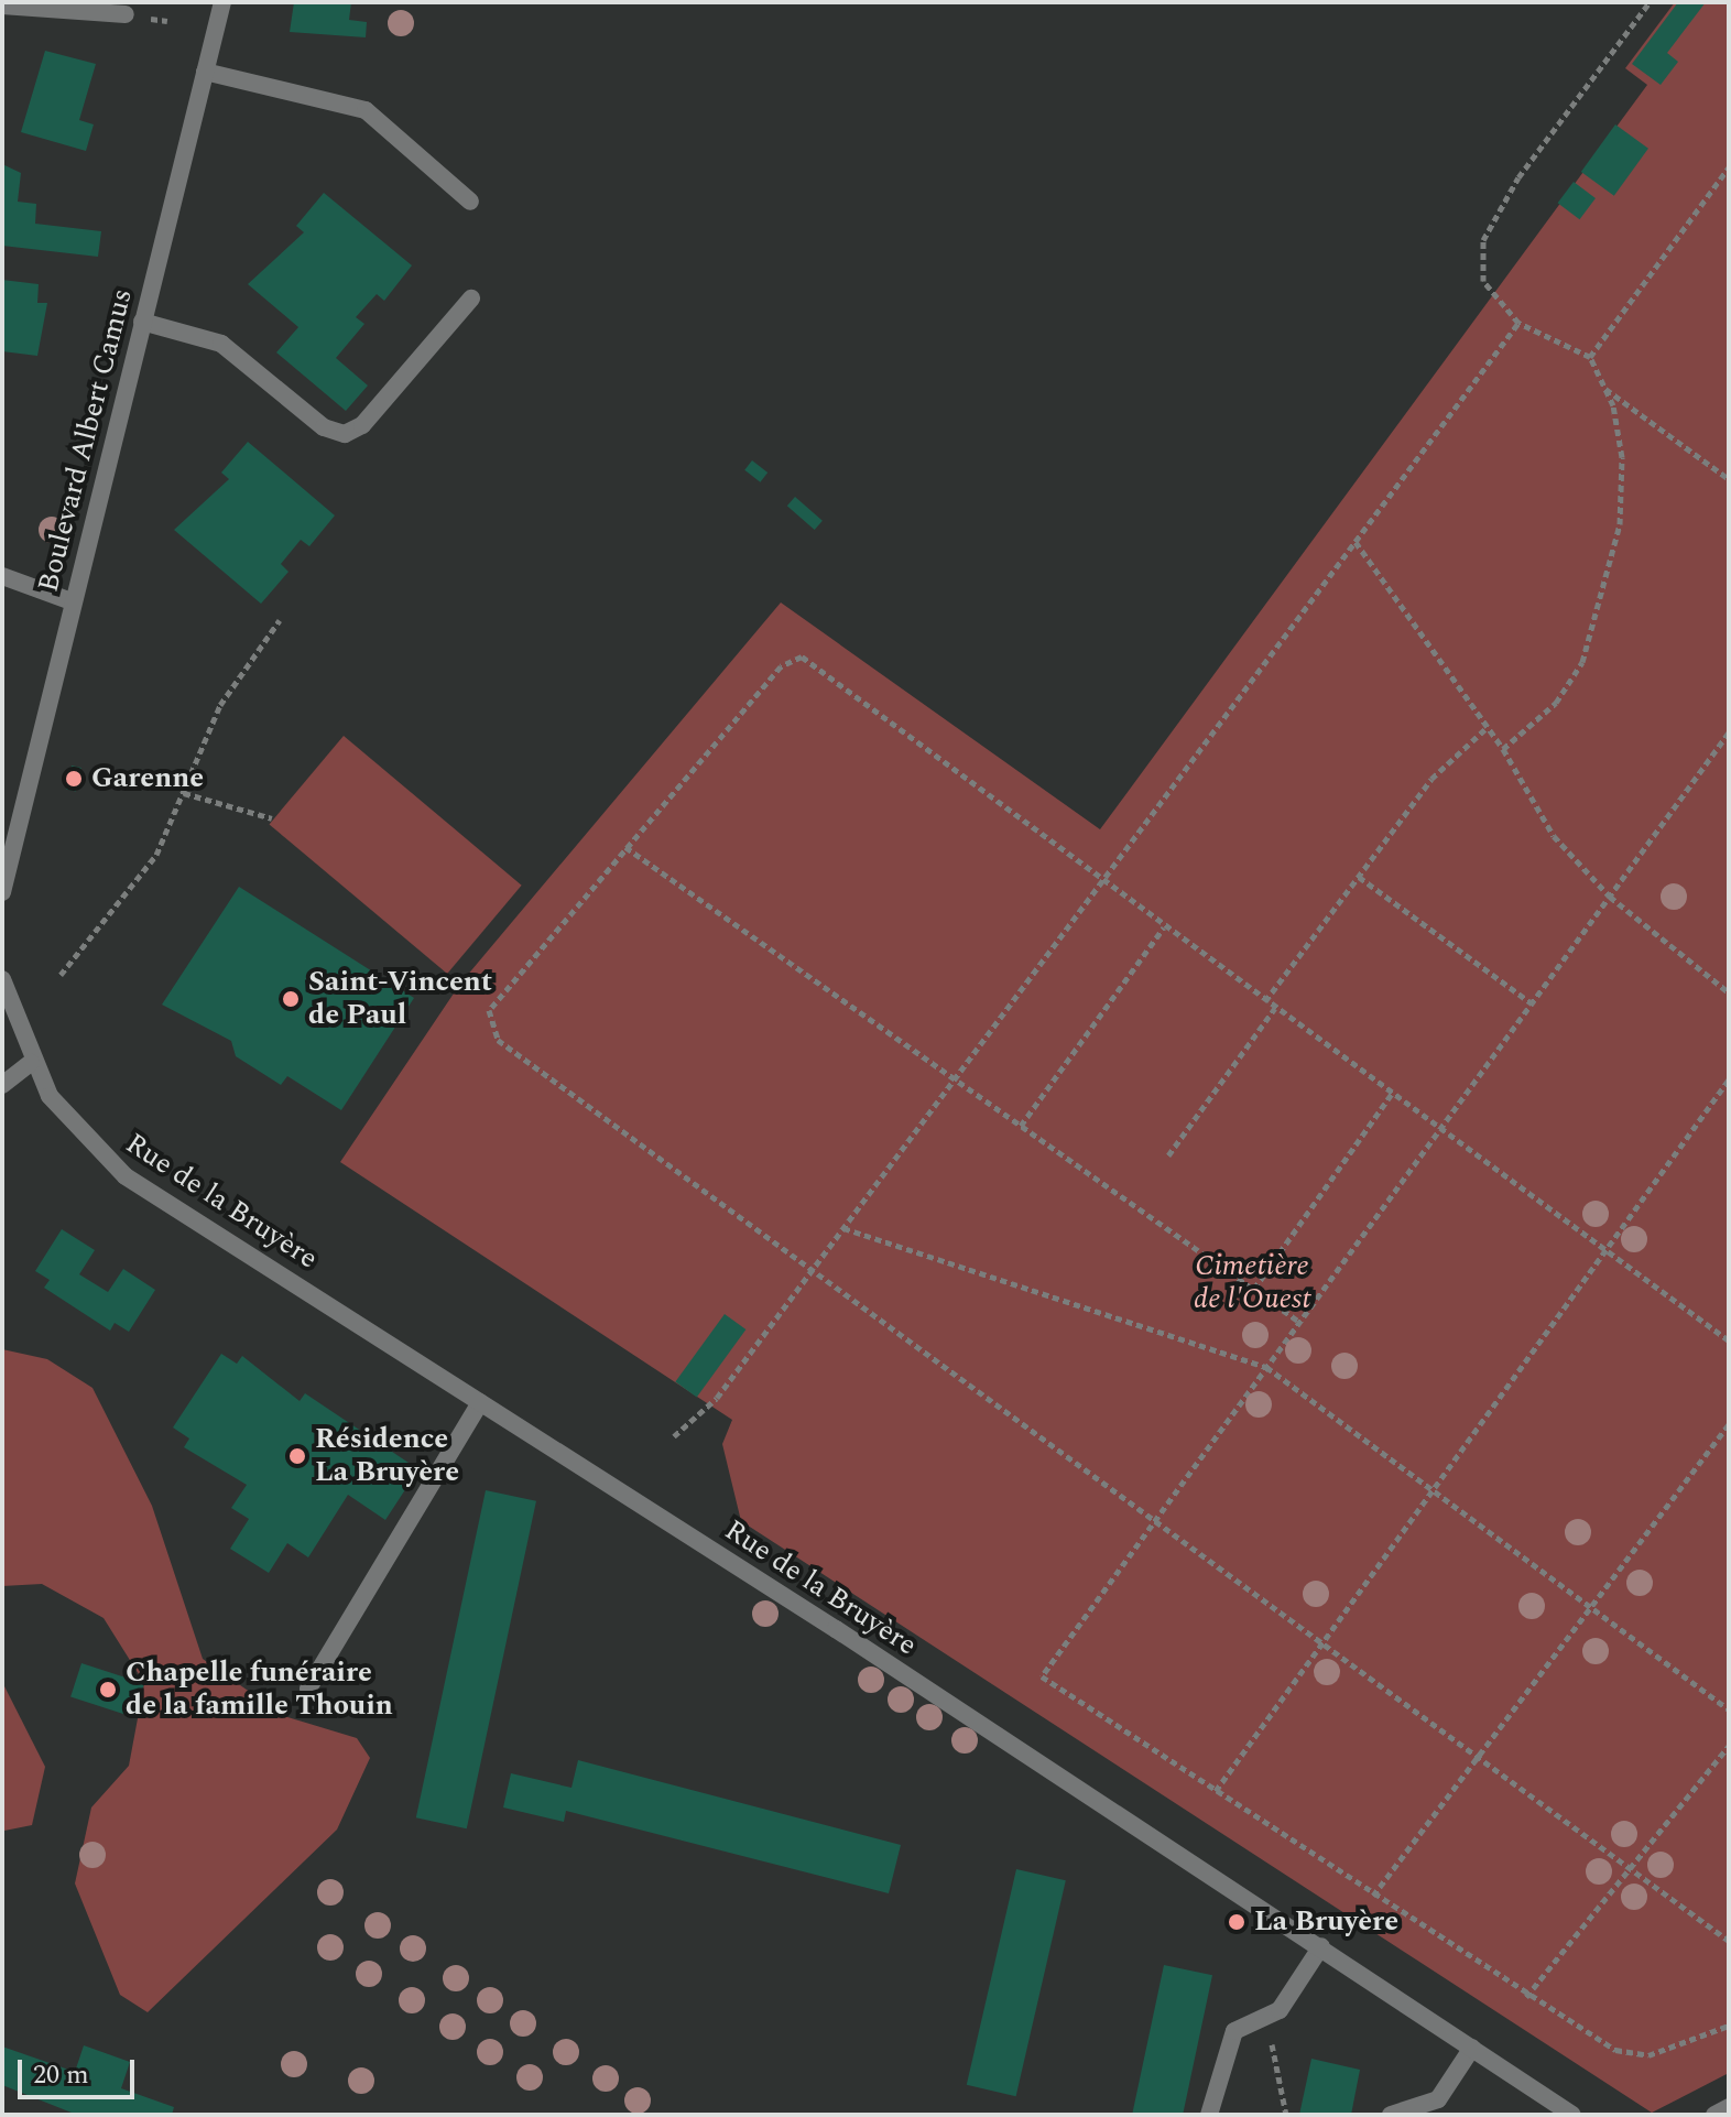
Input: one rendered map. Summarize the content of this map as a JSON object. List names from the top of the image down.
{
  "streets": {
    "street": ["Boulevard Albert Camus", "Rue de la Bruyère"]
  },
  "parks": ["Cimetière de l'Ouest"],
  "places": [
    "Garenne",
    "Saint-Vincent de Paul",
    "Résidence La Bruyère",
    "Chapelle funéraire de la famille Thouin",
    "La Bruyère"
  ],
  "scale_bar": "20 m"
}
